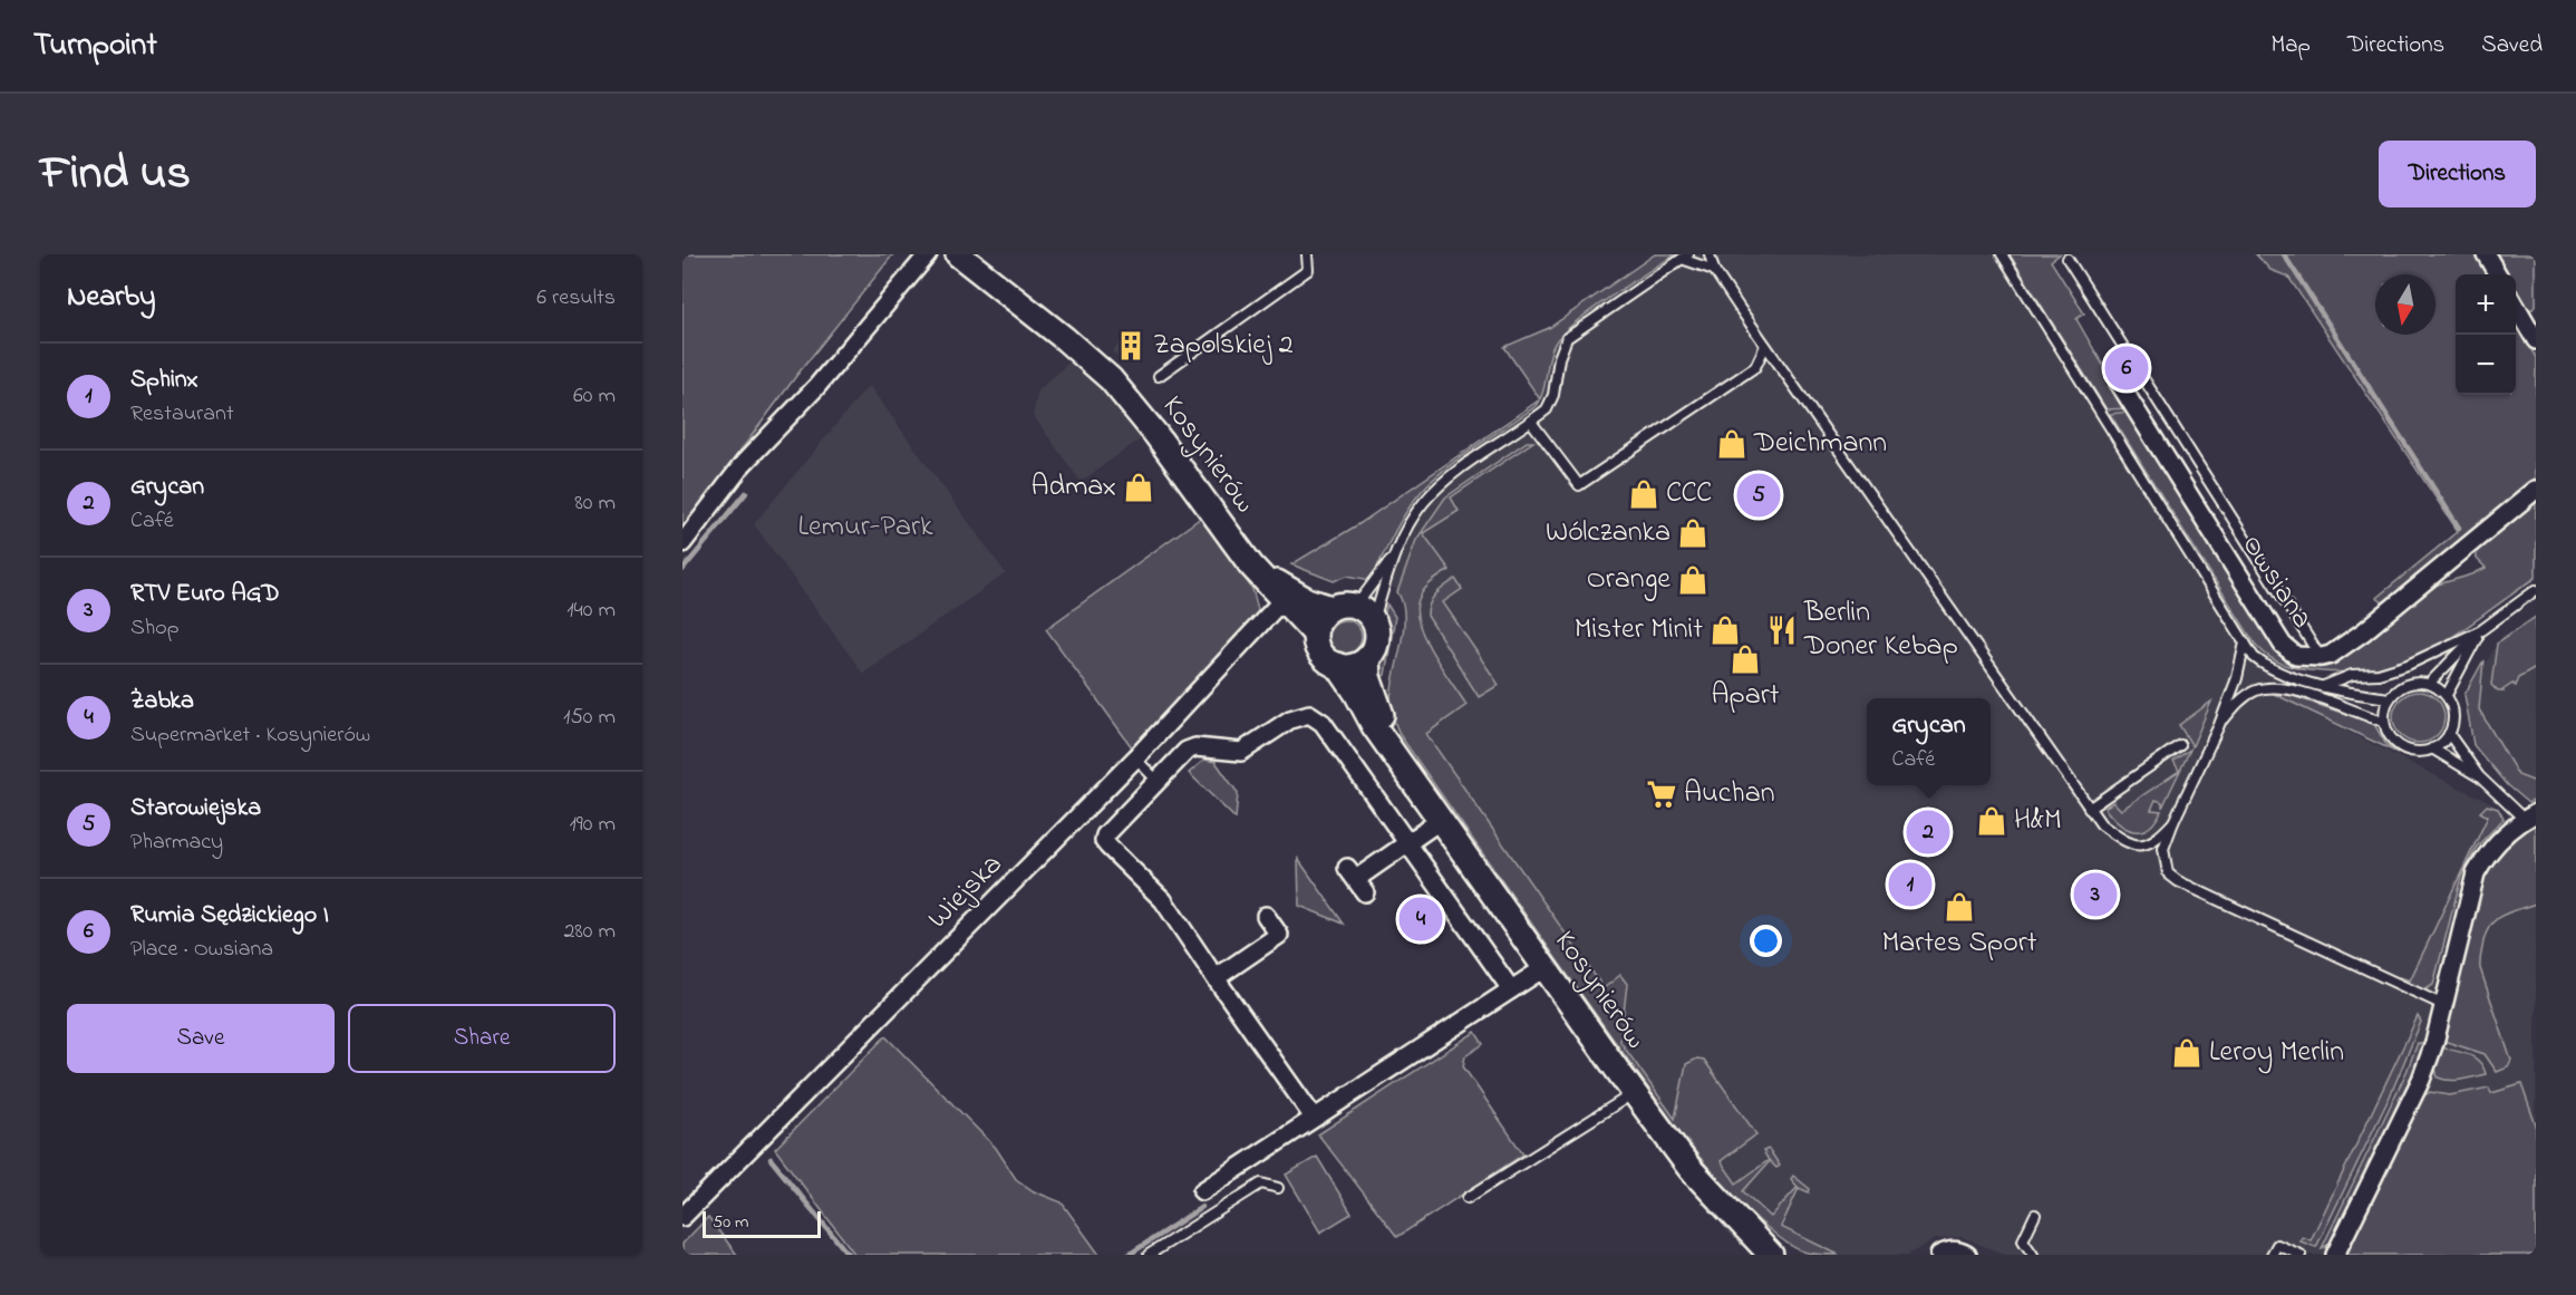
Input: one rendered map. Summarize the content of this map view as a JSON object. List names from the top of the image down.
{
  "streets": {
    "main road": ["Kosynierów"],
    "street": ["Owsiana", "Wiejska"]
  },
  "crossings": [
    ["Kosynierów", "Wiejska"]
  ],
  "parks": ["Lemur-Park"],
  "places": {
    "building": ["Zapolskiej 2"],
    "shop": [
      "Deichmann",
      "Admax",
      "CCC",
      "Wólczanka",
      "Orange",
      "Mister Minit",
      "Apart",
      "H&M",
      "Martes Sport",
      "Leroy Merlin"
    ],
    "restaurant": ["Berlin Doner Kebap"],
    "supermarket": ["Auchan"]
  },
  "scale_bar": "50 m",
  "north": "bottom",
  "page": {
    "header": "Turnpoint",
    "nav": ["Map", "Directions", "Saved"],
    "title": "Find us",
    "buttons": [
      "Directions",
      ["Save", "Share"]
    ],
    "heading": ["Nearby", "6 results"],
    "map_buttons": ["+", "−"],
    "list": [
      {
        "mark": "1",
        "name": "Sphinx",
        "note": "Restaurant",
        "value": "60 m"
      },
      {
        "mark": "2",
        "name": "Grycan",
        "note": "Café",
        "value": "80 m"
      },
      {
        "mark": "3",
        "name": "RTV Euro AGD",
        "note": "Shop",
        "value": "140 m"
      },
      {
        "mark": "4",
        "name": "Żabka",
        "note": "Supermarket · Kosynierów",
        "value": "150 m"
      },
      {
        "mark": "5",
        "name": "Starowiejska",
        "note": "Pharmacy",
        "value": "190 m"
      },
      {
        "mark": "6",
        "name": "Rumia Sędzickiego I",
        "note": "Place · Owsiana",
        "value": "280 m"
      }
    ],
    "pins": [
      "6",
      "5",
      "2",
      "1",
      "3",
      "4"
    ],
    "popup": ["Grycan", "Café"],
    "scale": "50 m"
  }
}
